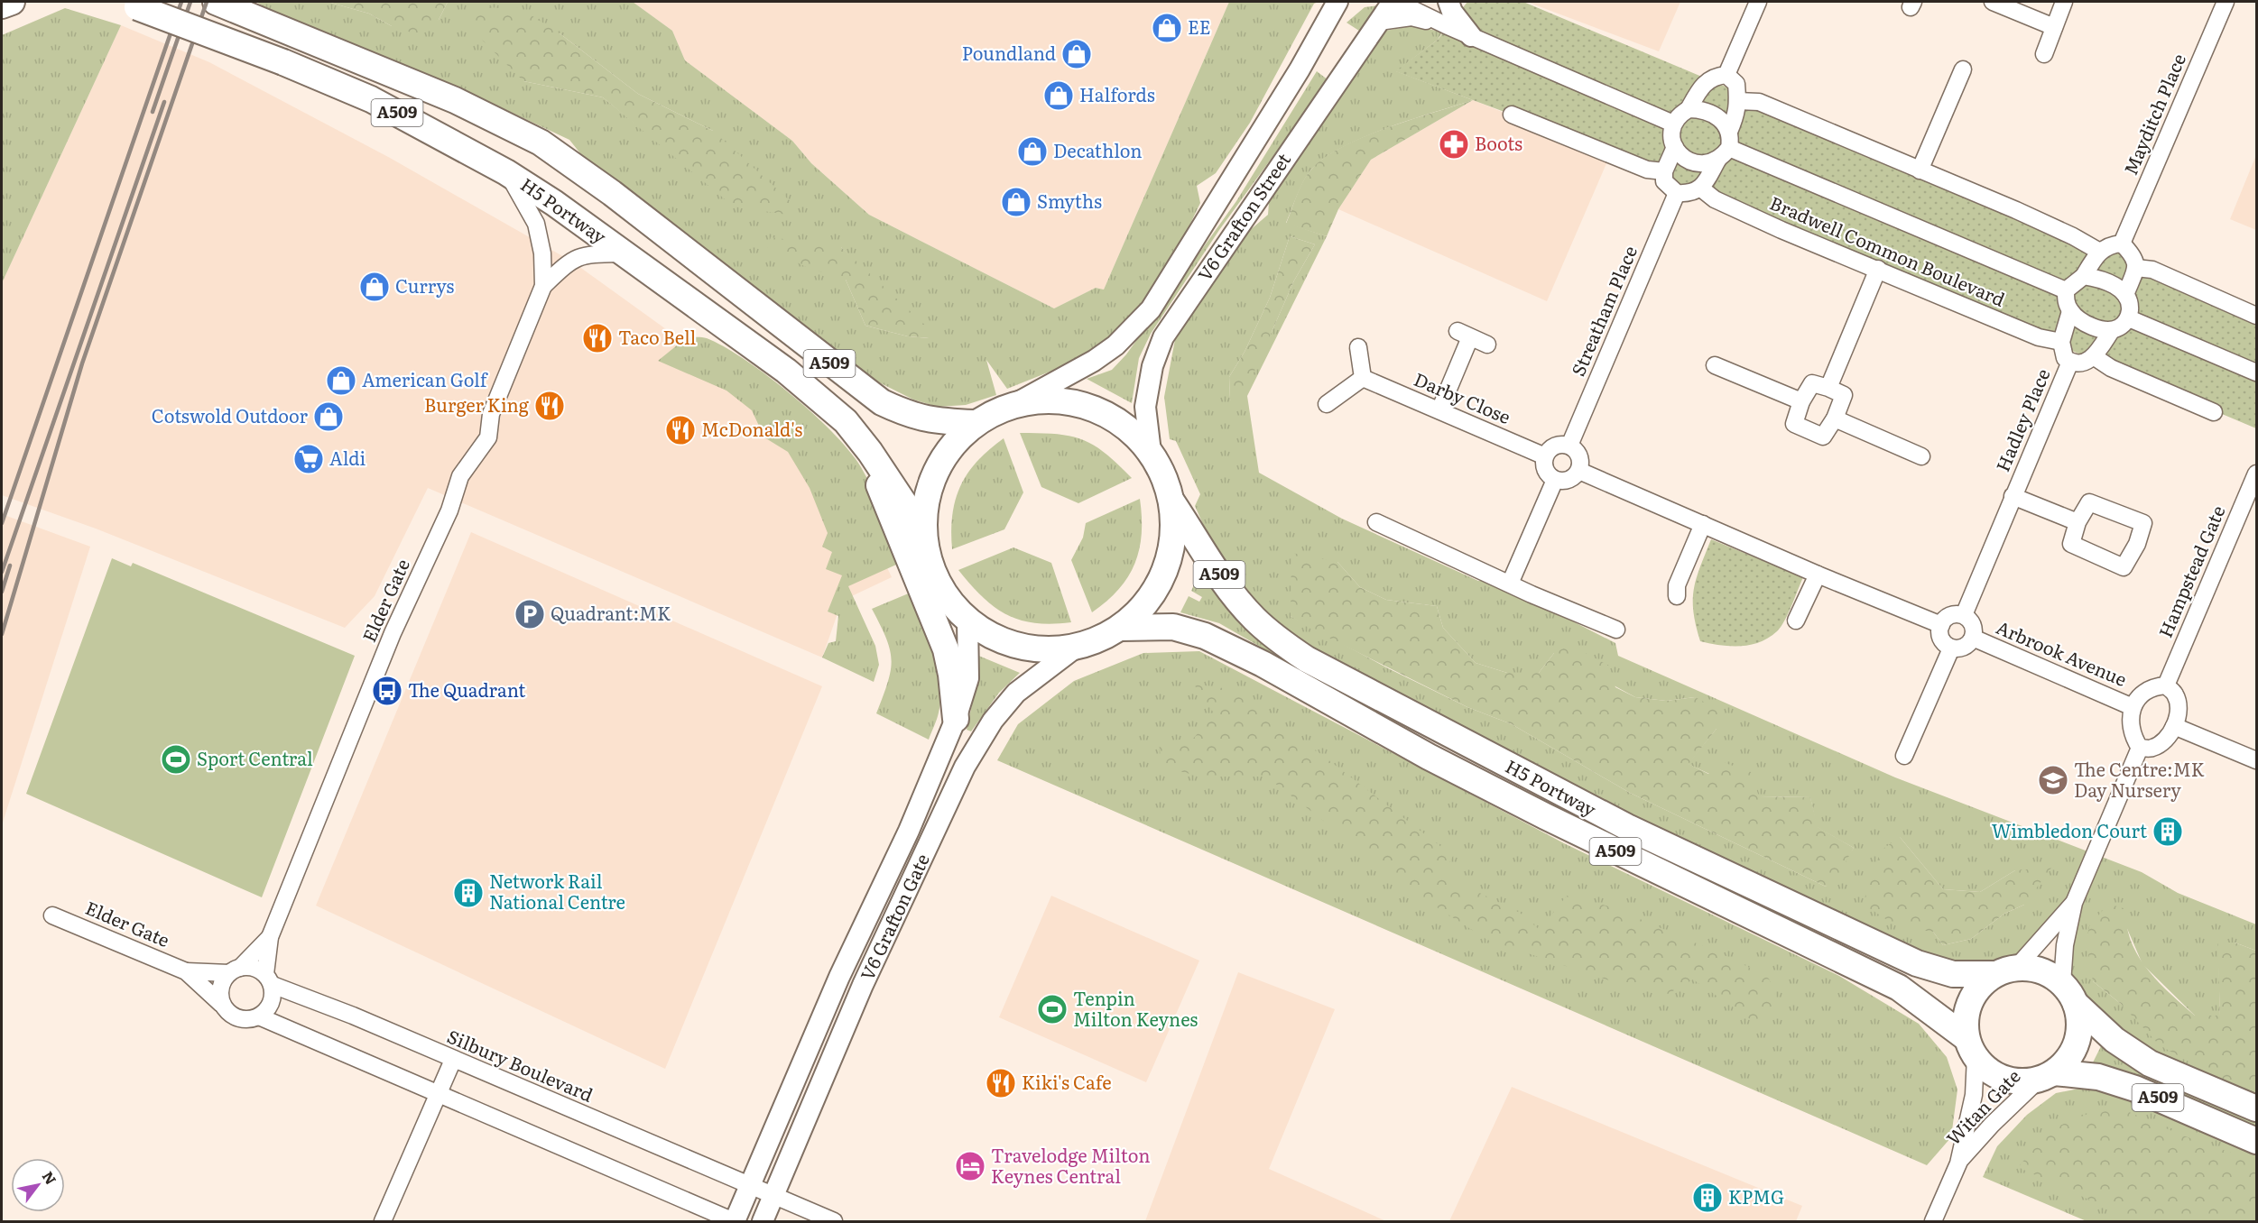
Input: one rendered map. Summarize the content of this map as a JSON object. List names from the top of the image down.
{
  "streets": {
    "main road": ["A509", "H5 Portway"],
    "street": [
      "Mayditch Place",
      "V6 Grafton Street",
      "Bradwell Common Boulevard",
      "Streatham Place",
      "Darby Close",
      "Hadley Place",
      "Hampstead Gate",
      "Elder Gate",
      "Arbrook Avenue",
      "V6 Grafton Gate",
      "Silbury Boulevard",
      "Witan Gate"
    ]
  },
  "crossings": [
    ["A509", "H5 Portway"],
    ["A509", "V6 Grafton Street"],
    ["A509", "V6 Grafton Gate"],
    ["A509", "Witan Gate"],
    ["H5 Portway", "Elder Gate"],
    ["H5 Portway", "V6 Grafton Gate"],
    ["H5 Portway", "Witan Gate"],
    ["Streatham Place", "Darby Close"],
    ["Hadley Place", "Arbrook Avenue"],
    ["Hampstead Gate", "Arbrook Avenue"],
    ["Elder Gate", "Silbury Boulevard"],
    ["V6 Grafton Gate", "Silbury Boulevard"]
  ],
  "places": {
    "shop": [
      "EE",
      "Poundland",
      "Halfords",
      "Decathlon",
      "Smyths",
      "Currys",
      "American Golf",
      "Cotswold Outdoor"
    ],
    "pharmacy": ["Boots"],
    "restaurant": [
      "Taco Bell",
      "Burger King",
      "McDonald's",
      "Kiki's Cafe"
    ],
    "supermarket": ["Aldi"],
    "parking": ["Quadrant:MK"],
    "bus stop": ["The Quadrant"],
    "sports": ["Sport Central", "Tenpin Milton Keynes"],
    "school or university": ["The Centre:MK Day Nursery"],
    "building": ["Wimbledon Court", "Network Rail National Centre", "KPMG"],
    "hotel": ["Travelodge Milton Keynes Central"]
  },
  "north": "top right"
}
